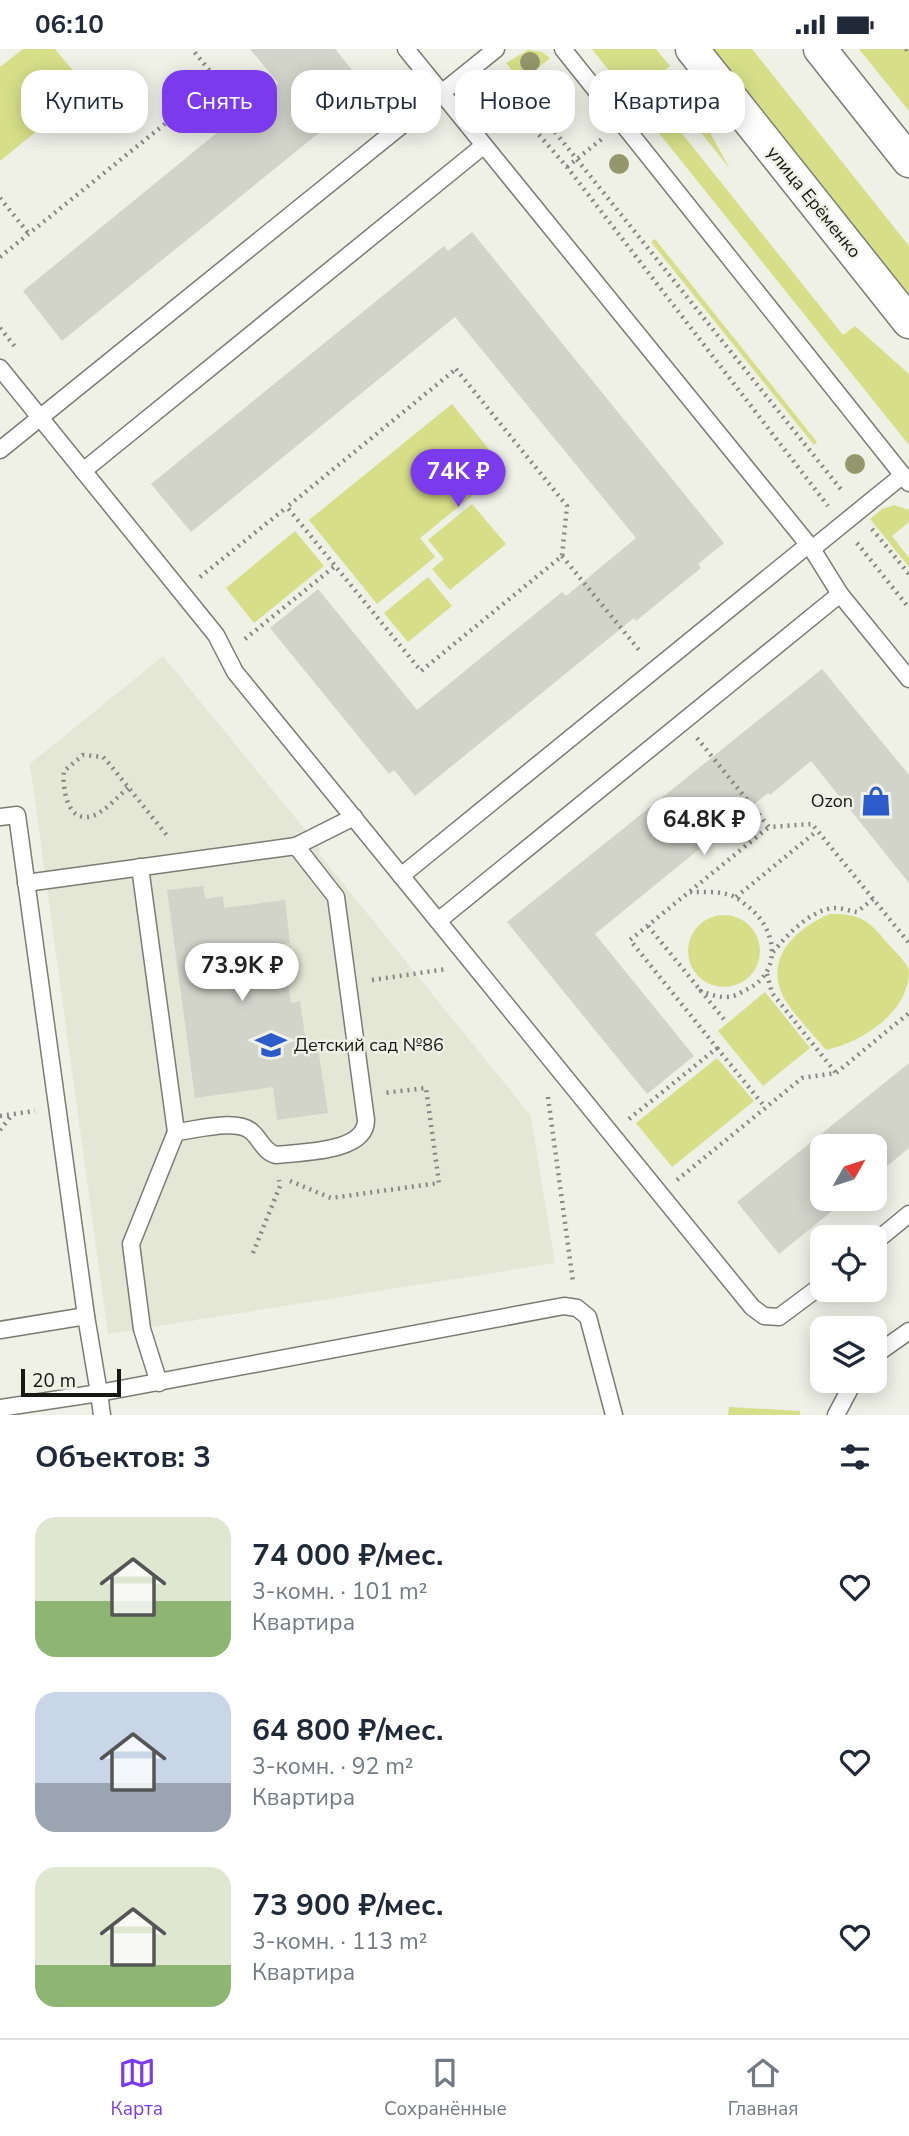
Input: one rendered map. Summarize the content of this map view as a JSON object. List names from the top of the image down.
{
  "streets": {
    "street": ["улица Ерёменко"]
  },
  "places": {
    "shop": ["Ozon"],
    "school or university": ["Детский сад №86"]
  },
  "scale_bar": "20 m",
  "north": "top right",
  "page": {
    "status": "06:10",
    "chip": [
      "Купить",
      "Снять",
      "Фильтры",
      "Новое",
      "Квартира"
    ],
    "price": ["74K ₽", "64.8K ₽", "73.9K ₽"],
    "scale": "20 m",
    "heading": "Объектов: 3",
    "list": [
      {
        "name": "74 000 ₽/мес.",
        "note": "3-комн. · 101 m² · Квартира"
      },
      {
        "name": "64 800 ₽/мес.",
        "note": "3-комн. · 92 m² · Квартира"
      },
      {
        "name": "73 900 ₽/мес.",
        "note": "3-комн. · 113 m² · Квартира"
      }
    ],
    "tabs": ["Карта", "Сохранённые", "Главная"]
  }
}
